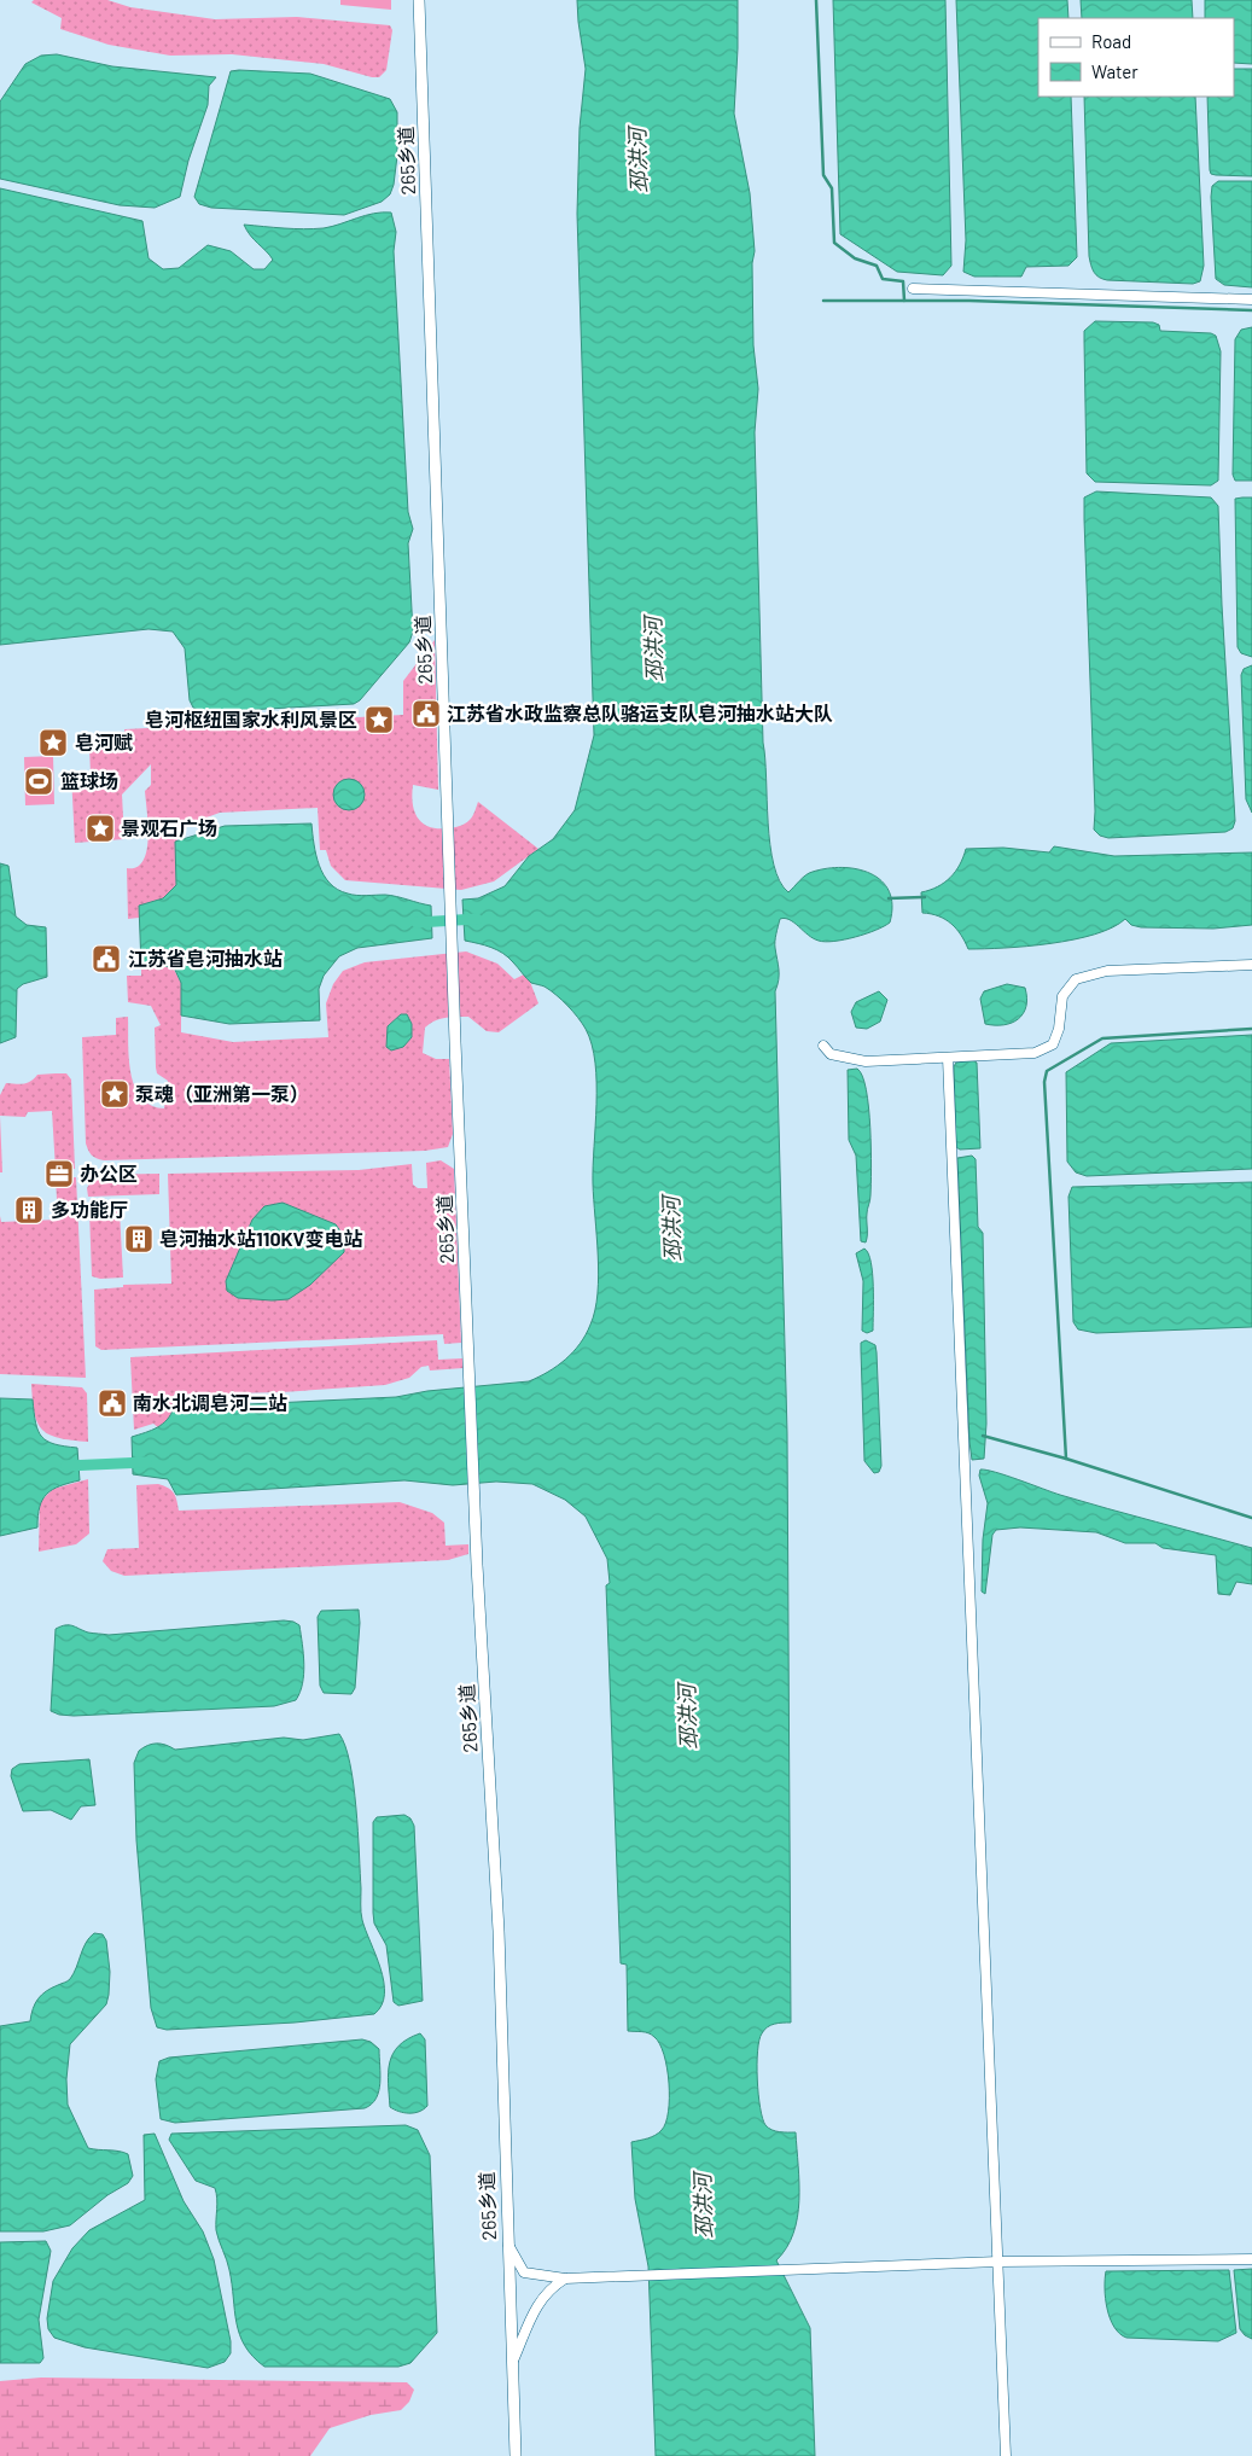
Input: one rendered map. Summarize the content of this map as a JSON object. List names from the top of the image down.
{
  "streets": {
    "street": ["265乡道"]
  },
  "water": ["邳洪河"],
  "places": {
    "public building": ["江苏省水政监察总队骆运支队皂河抽水站大队", "江苏省皂河抽水站", "南水北调皂河二站"],
    "place": [
      "皂河枢纽国家水利风景区",
      "皂河赋",
      "景观石广场",
      "泵魂（亚洲第一泵）"
    ],
    "sports": ["篮球场"],
    "office": ["办公区"],
    "building": ["多功能厅", "皂河抽水站110KV变电站"]
  },
  "legend": ["Road", "Water"]
}
